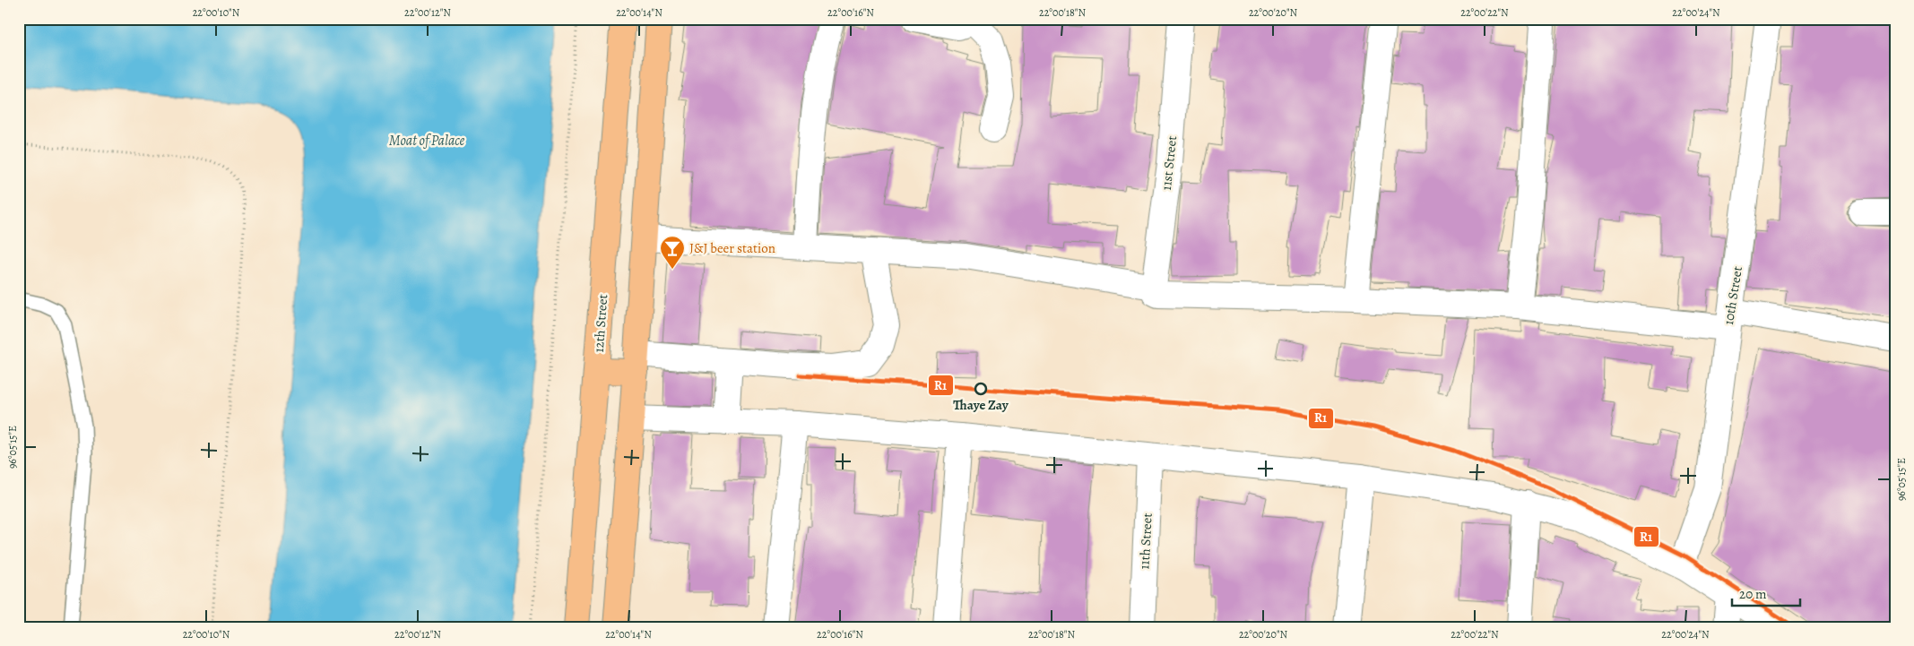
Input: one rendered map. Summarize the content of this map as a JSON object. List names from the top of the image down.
{
  "streets": {
    "main road": ["12th Street"],
    "street": ["11st Street", "10th Street", "11th Street"]
  },
  "water": ["Moat of Palace"],
  "places": {
    "bar": ["J&J beer station"],
    "other": ["Thaye Zay"]
  },
  "lines": ["transit line R1"],
  "scale_bar": "20 m",
  "coordinates": [
    "22°00'10\"N",
    "22°00'12\"N",
    "22°00'14\"N",
    "22°00'16\"N",
    "22°00'18\"N",
    "22°00'20\"N",
    "22°00'22\"N",
    "22°00'24\"N",
    "96°05'15\"E"
  ]
}
